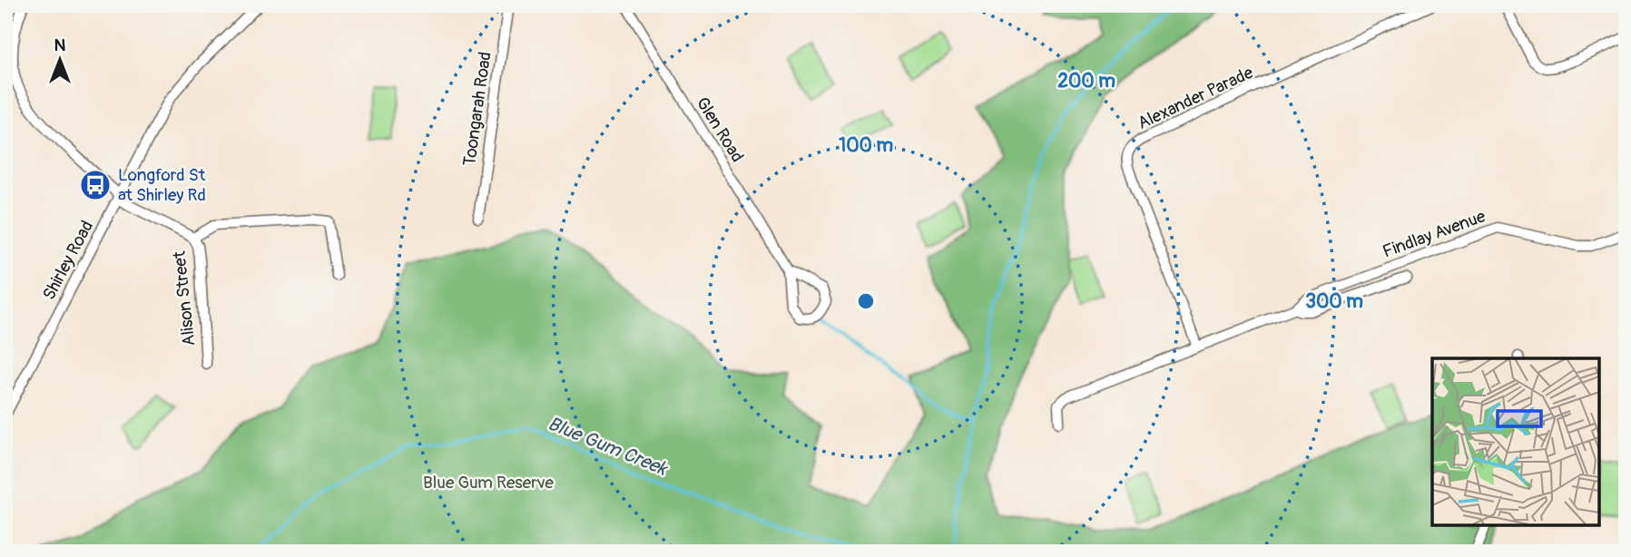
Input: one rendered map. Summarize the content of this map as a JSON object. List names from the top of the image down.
{
  "streets": {
    "street": [
      "Alexander Parade",
      "Toongarah Road",
      "Glen Road",
      "Findlay Avenue",
      "Shirley Road",
      "Alison Street"
    ]
  },
  "crossings": [
    ["Alexander Parade", "Findlay Avenue"],
    ["Shirley Road", "Alison Street"]
  ],
  "water": ["Blue Gum Creek"],
  "parks": ["Blue Gum Reserve"],
  "places": {
    "bus stop": ["Longford St at Shirley Rd"]
  },
  "north": "top",
  "rings": ["200 m", "100 m", "300 m"]
}
